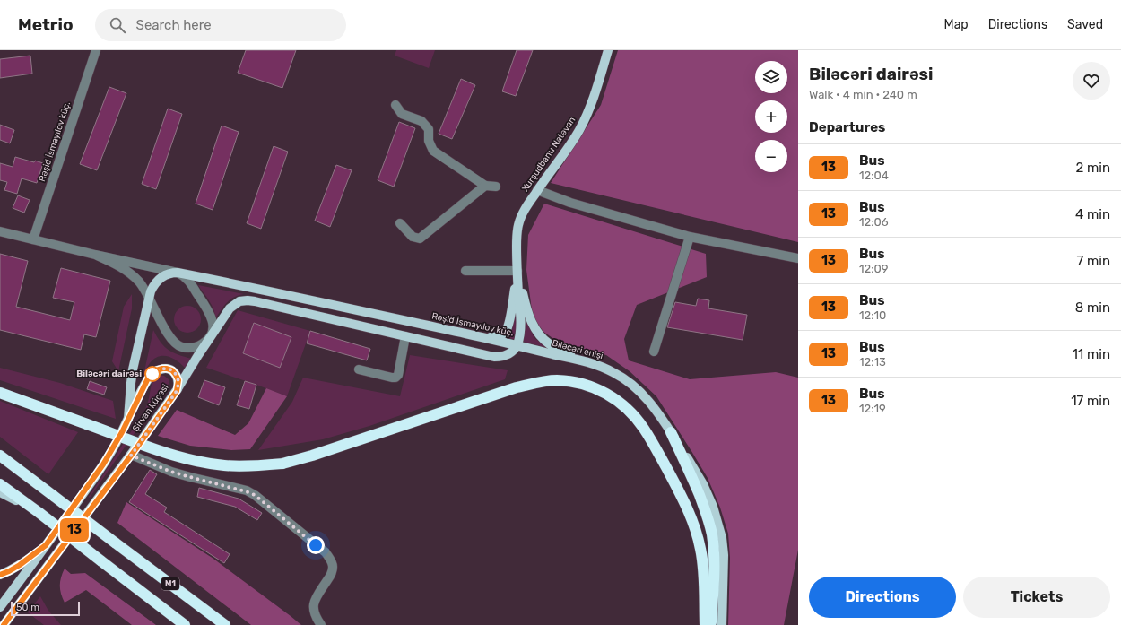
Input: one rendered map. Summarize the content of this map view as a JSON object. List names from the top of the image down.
{
  "streets": {
    "highway": ["M1"],
    "main road": [
      "Rəşid İsmayılov küç.",
      "Xurşudbanu Natəvan",
      "Biləcəri enişi",
      "Şirvan küçəsi"
    ]
  },
  "crossings": [
    ["Rəşid İsmayılov küç.", "Biləcəri enişi"],
    ["Rəşid İsmayılov küç.", "Şirvan küçəsi"]
  ],
  "places": ["Biləcəri dairəsi"],
  "lines": ["bus line 13"],
  "scale_bar": "50 m",
  "page": {
    "header": "Metrio",
    "search": "Search here",
    "nav": ["Map", "Directions", "Saved"],
    "on_map": "13",
    "heading": [
      ["Biləcəri dairəsi", "Walk · 4 min · 240 m"],
      "Departures"
    ],
    "map_buttons": ["+", "−"],
    "list": [
      {
        "mark": "13",
        "name": "Bus",
        "note": "12:04",
        "value": "2 min"
      },
      {
        "mark": "13",
        "name": "Bus",
        "note": "12:06",
        "value": "4 min"
      },
      {
        "mark": "13",
        "name": "Bus",
        "note": "12:09",
        "value": "7 min"
      },
      {
        "mark": "13",
        "name": "Bus",
        "note": "12:10",
        "value": "8 min"
      },
      {
        "mark": "13",
        "name": "Bus",
        "note": "12:13",
        "value": "11 min"
      },
      {
        "mark": "13",
        "name": "Bus",
        "note": "12:19",
        "value": "17 min"
      }
    ],
    "buttons": ["Directions", "Tickets"],
    "scale": "50 m"
  }
}
